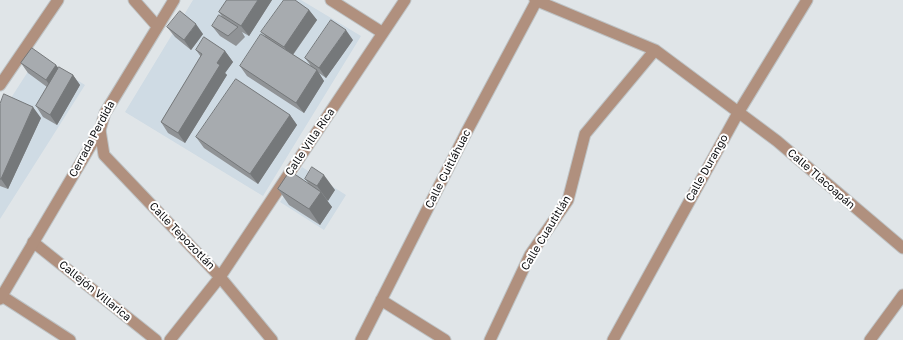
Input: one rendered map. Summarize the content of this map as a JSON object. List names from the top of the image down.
{
  "streets": {
    "street": [
      "Cerrada Perdida",
      "Calle Villa Rica",
      "Calle Durango",
      "Calle Cuitláhuac",
      "Calle Tlacoapán",
      "Calle Cuautitlán",
      "Calle Tepozotlán",
      "Callejón Villarica"
    ]
  },
  "crossings": [
    ["Cerrada Perdida", "Calle Tepozotlán"],
    ["Cerrada Perdida", "Callejón Villarica"],
    ["Calle Villa Rica", "Calle Tepozotlán"],
    ["Calle Durango", "Calle Tlacoapán"],
    ["Calle Cuitláhuac", "Calle Tlacoapán"],
    ["Calle Tlacoapán", "Calle Cuautitlán"]
  ]
}
